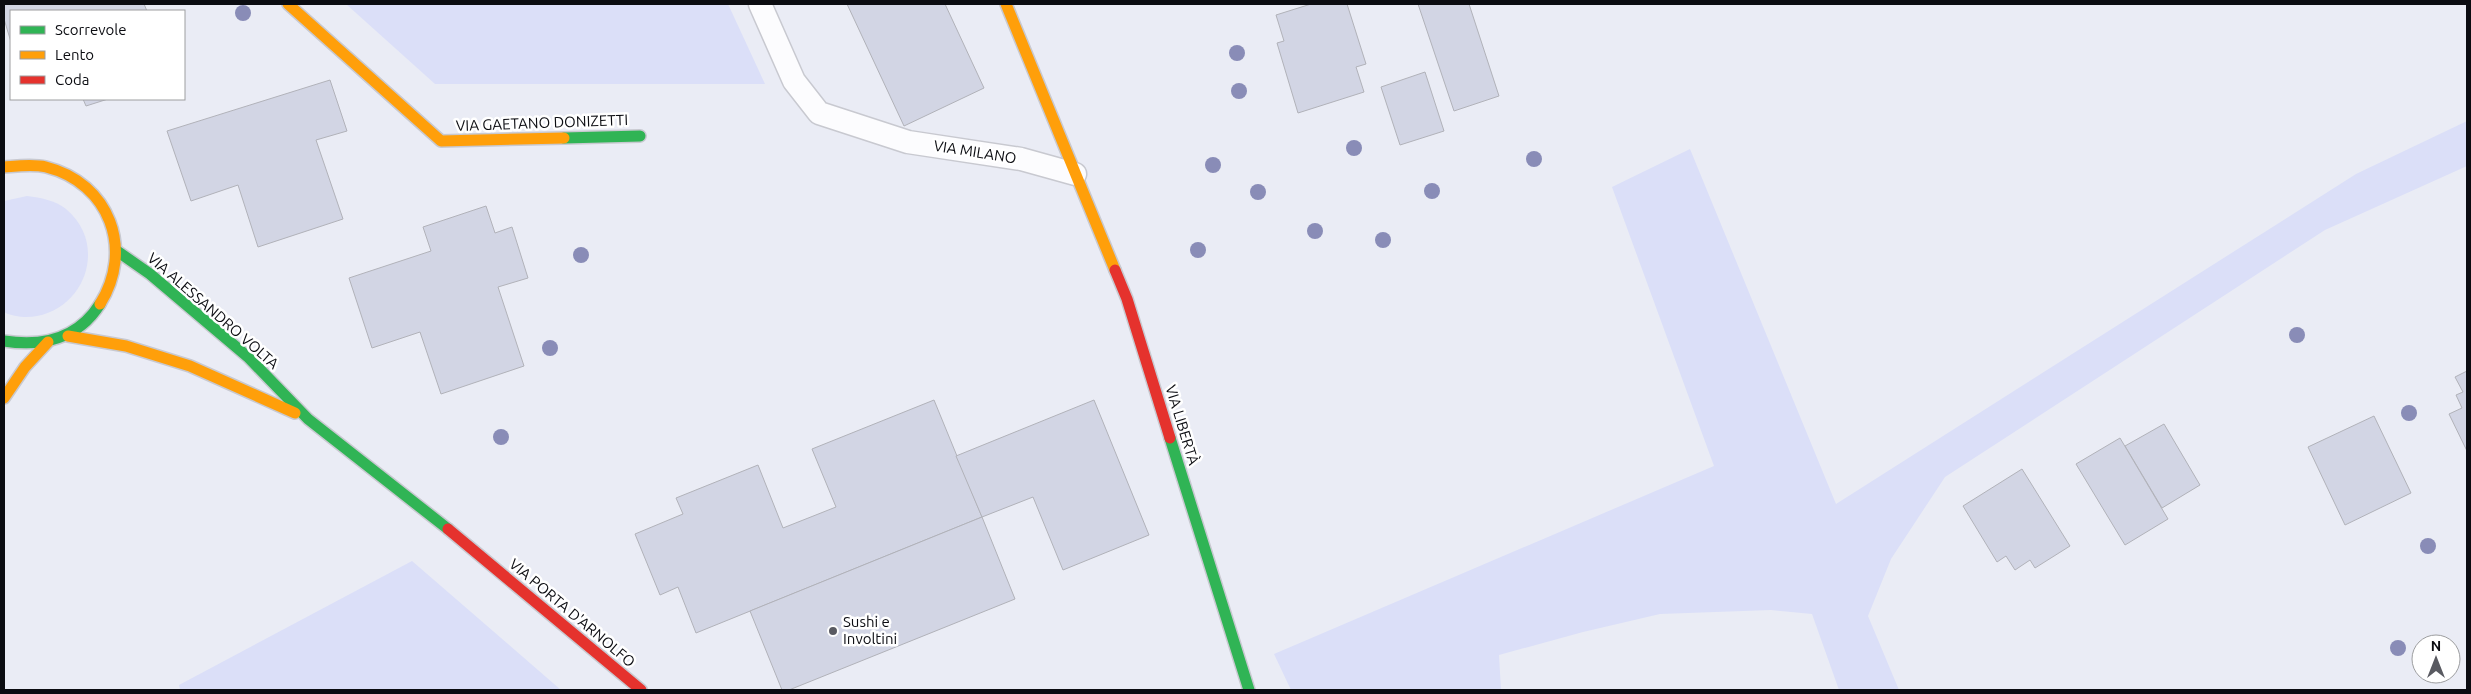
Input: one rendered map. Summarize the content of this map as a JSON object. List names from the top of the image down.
{
  "streets": {
    "main road": [
      "VIA GAETANO DONIZETTI",
      "VIA ALESSANDRO VOLTA",
      "VIA LIBERTÀ",
      "VIA PORTA D'ARNOLFO"
    ],
    "lane": ["VIA MILANO"]
  },
  "crossings": [
    ["VIA MILANO", "VIA LIBERTÀ"],
    ["VIA ALESSANDRO VOLTA", "VIA PORTA D'ARNOLFO"]
  ],
  "places": ["Sushi e Involtini"],
  "legend": ["Scorrevole", "Lento", "Coda"],
  "north": "top"
}
